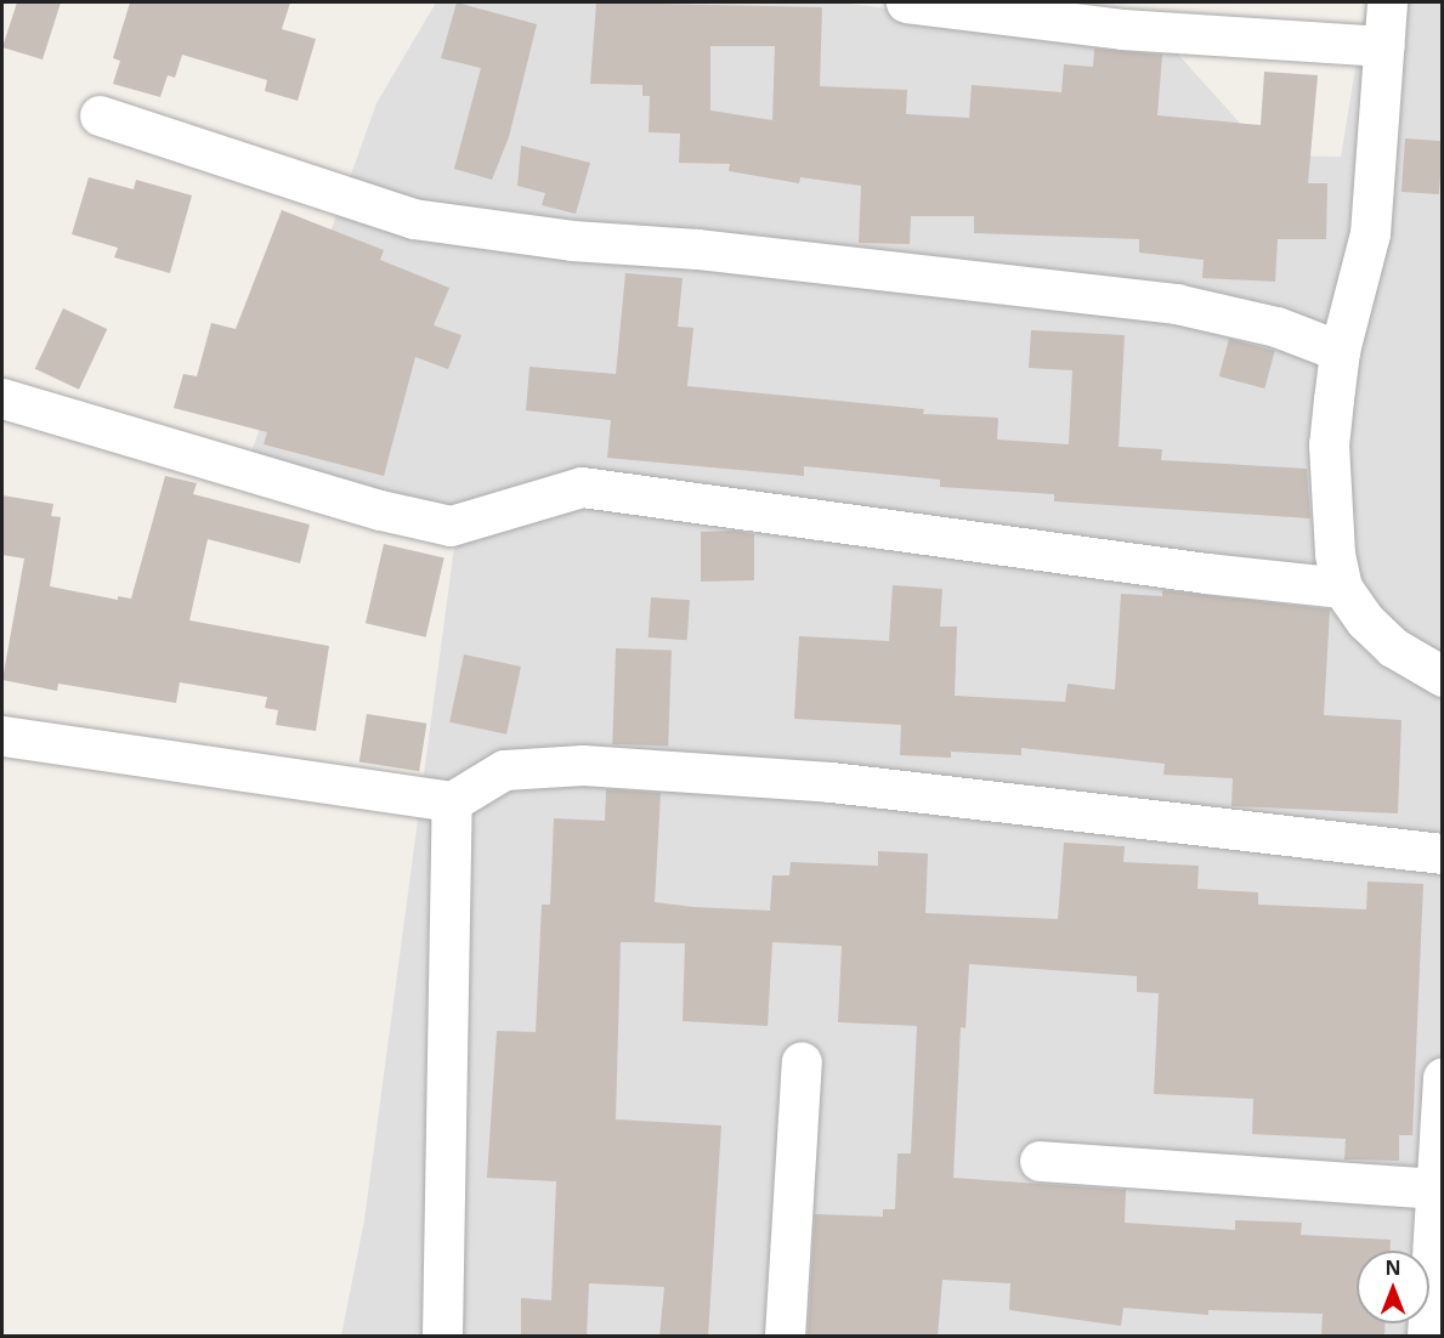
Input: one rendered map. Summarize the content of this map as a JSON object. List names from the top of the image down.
{
  "north": "top"
}
